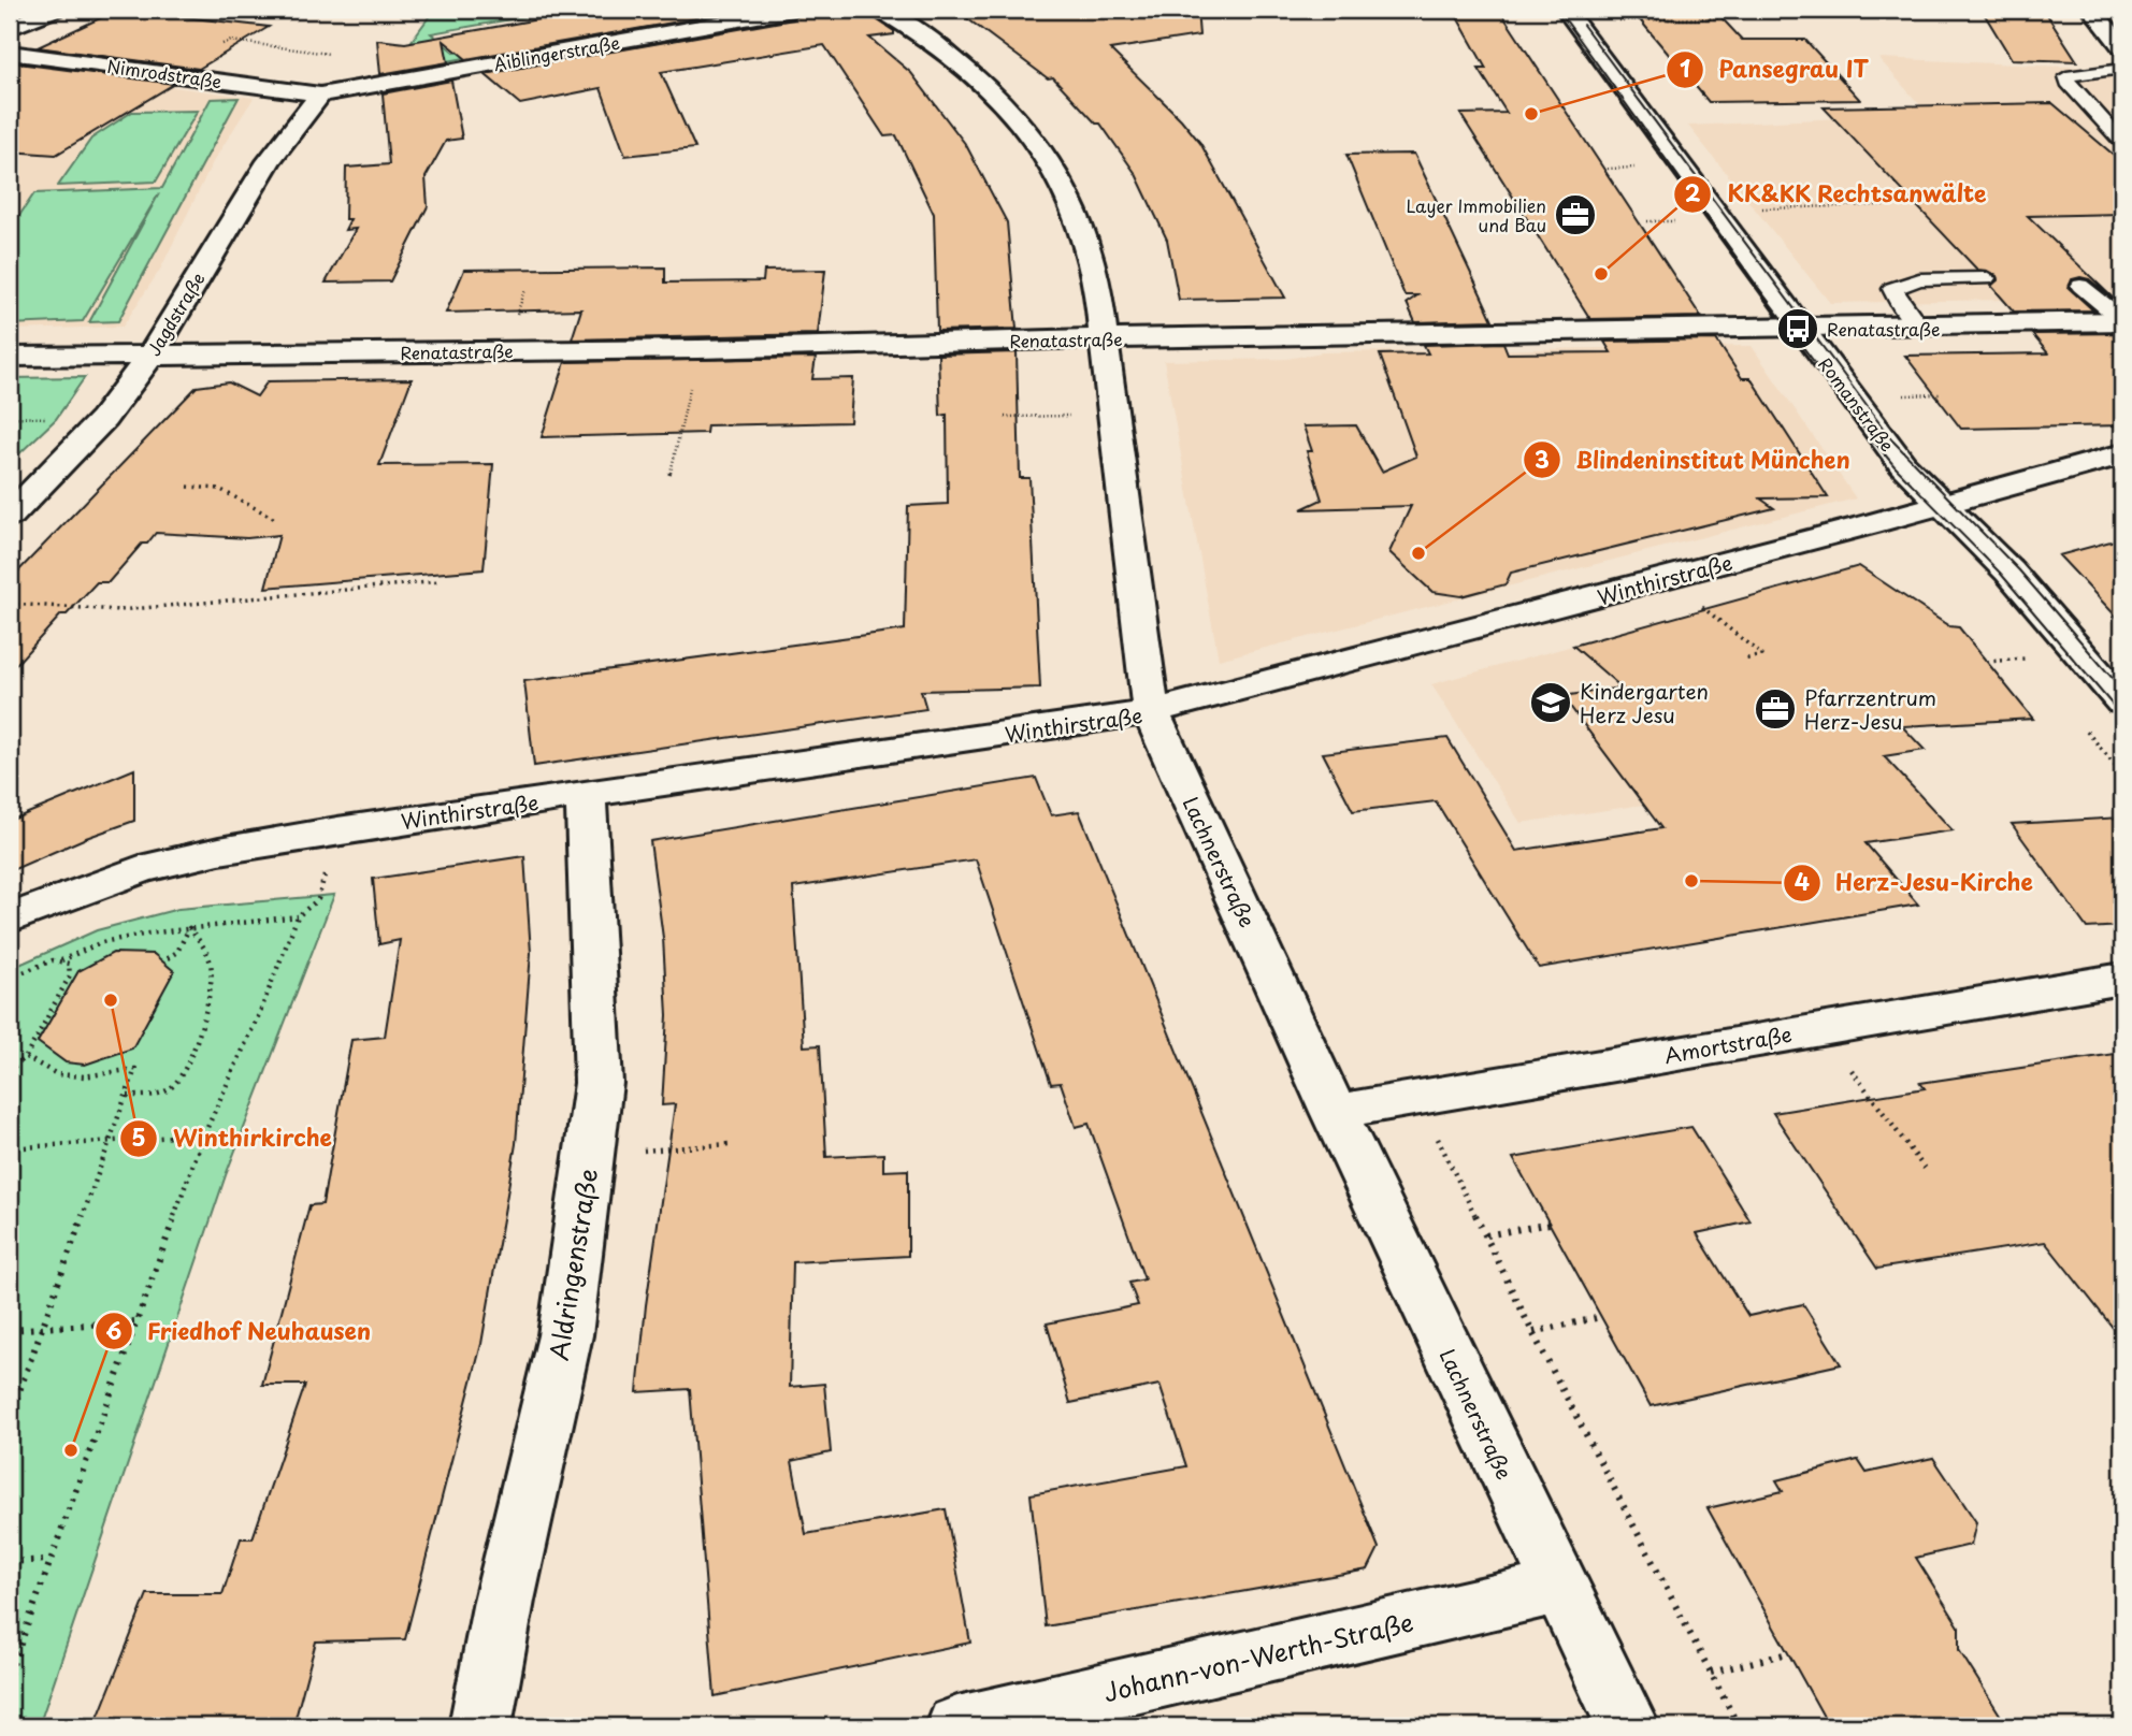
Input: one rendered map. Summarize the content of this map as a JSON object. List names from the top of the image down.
{
  "streets": {
    "street": [
      "Aiblingerstraße",
      "Nimrodstraße",
      "Jagdstraße",
      "Renatastraße",
      "Romanstraße",
      "Winthirstraße",
      "Lachnerstraße",
      "Amortstraße",
      "Aldringenstraße",
      "Johann-von-Werth-Straße"
    ]
  },
  "crossings": [
    ["Aiblingerstraße", "Nimrodstraße"],
    ["Aiblingerstraße", "Jagdstraße"],
    ["Nimrodstraße", "Jagdstraße"],
    ["Jagdstraße", "Renatastraße"],
    ["Renatastraße", "Romanstraße"],
    ["Renatastraße", "Lachnerstraße"],
    ["Romanstraße", "Winthirstraße"],
    ["Winthirstraße", "Lachnerstraße"],
    ["Winthirstraße", "Aldringenstraße"],
    ["Lachnerstraße", "Amortstraße"],
    ["Lachnerstraße", "Johann-von-Werth-Straße"]
  ],
  "places": {
    "other": [
      "Pansegrau IT",
      "KK&KK Rechtsanwälte",
      "Blindeninstitut München",
      "Herz-Jesu-Kirche",
      "Winthirkirche",
      "Friedhof Neuhausen"
    ],
    "office": ["Layer Immobilien und Bau", "Pfarrzentrum Herz-Jesu"],
    "bus stop": ["Renatastraße"],
    "school or university": ["Kindergarten Herz Jesu"]
  }
}
